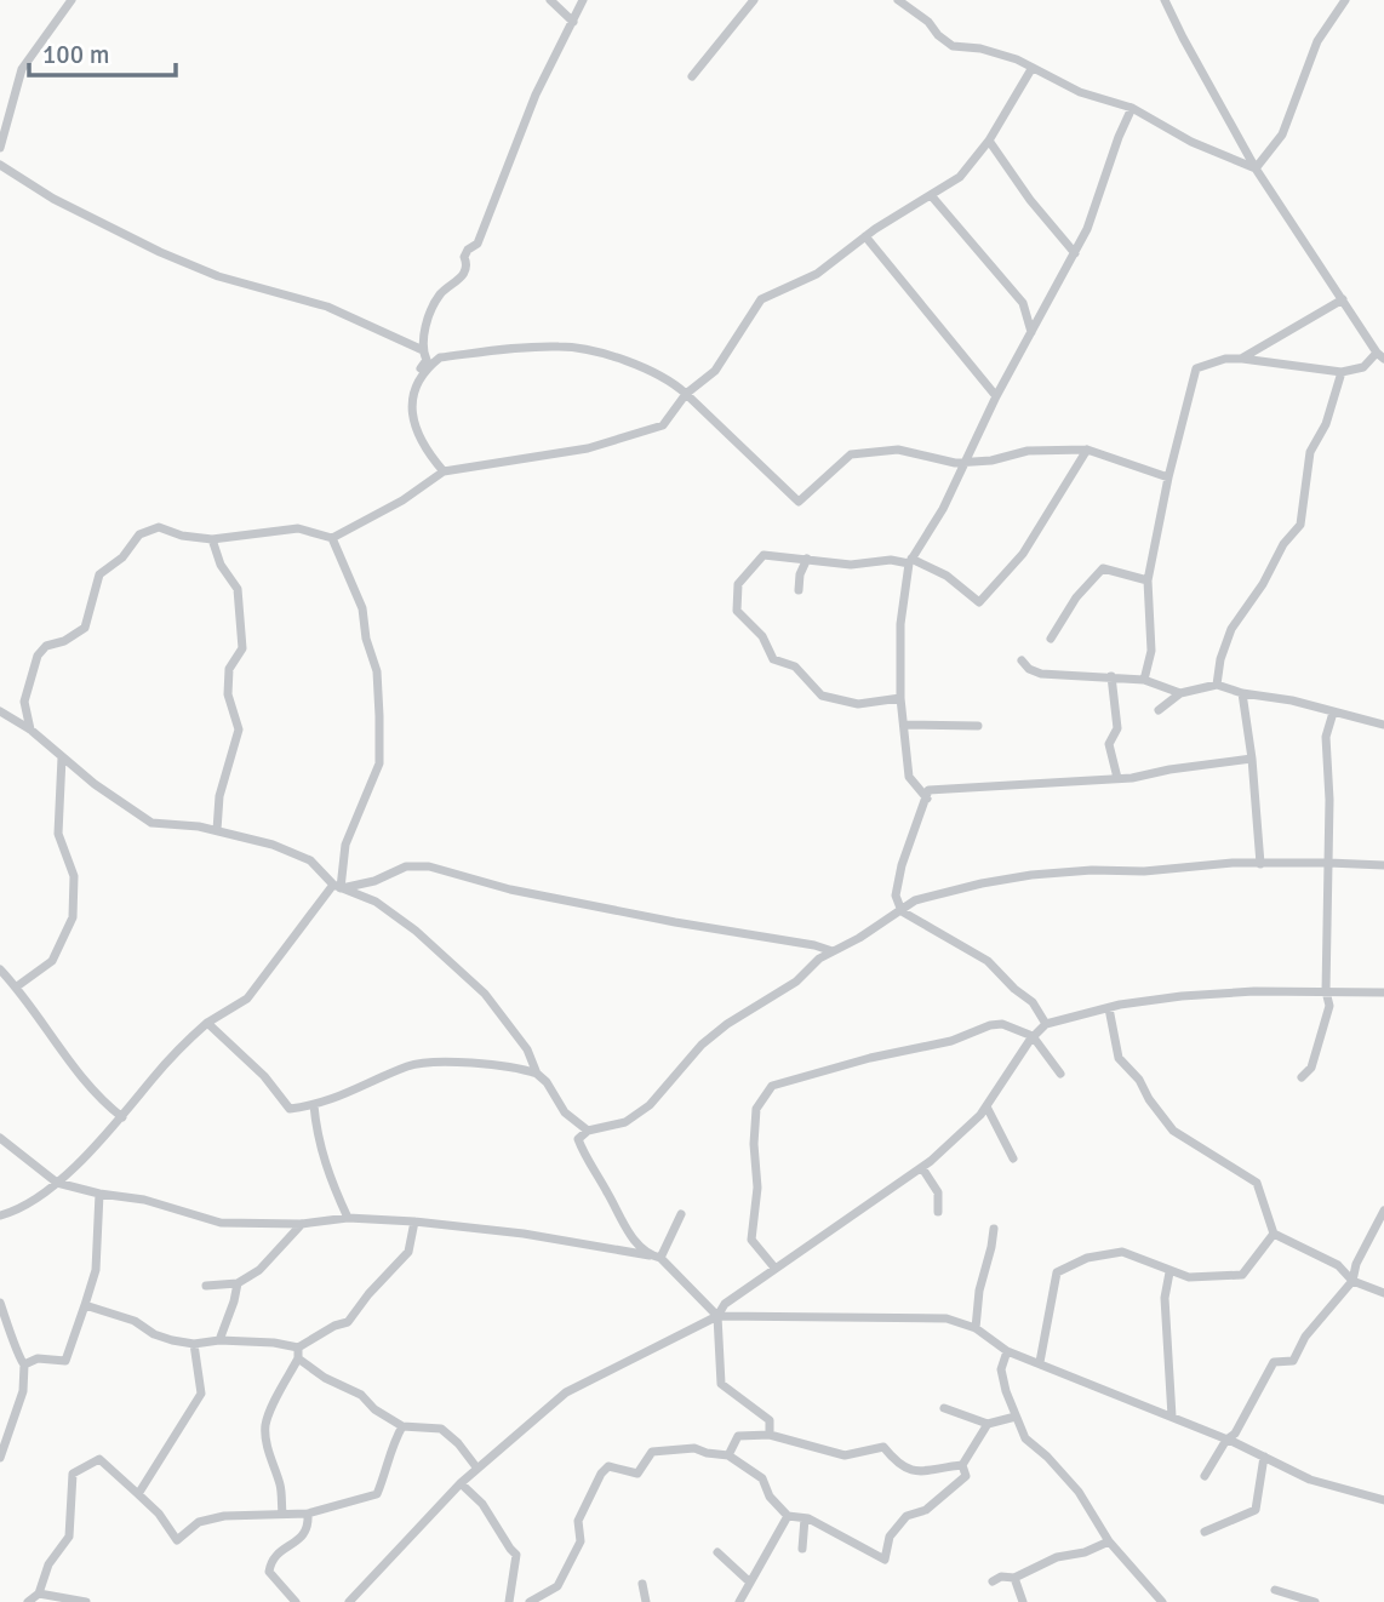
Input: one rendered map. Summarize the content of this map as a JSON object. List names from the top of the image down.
{
  "scale_bar": "100 m"
}
